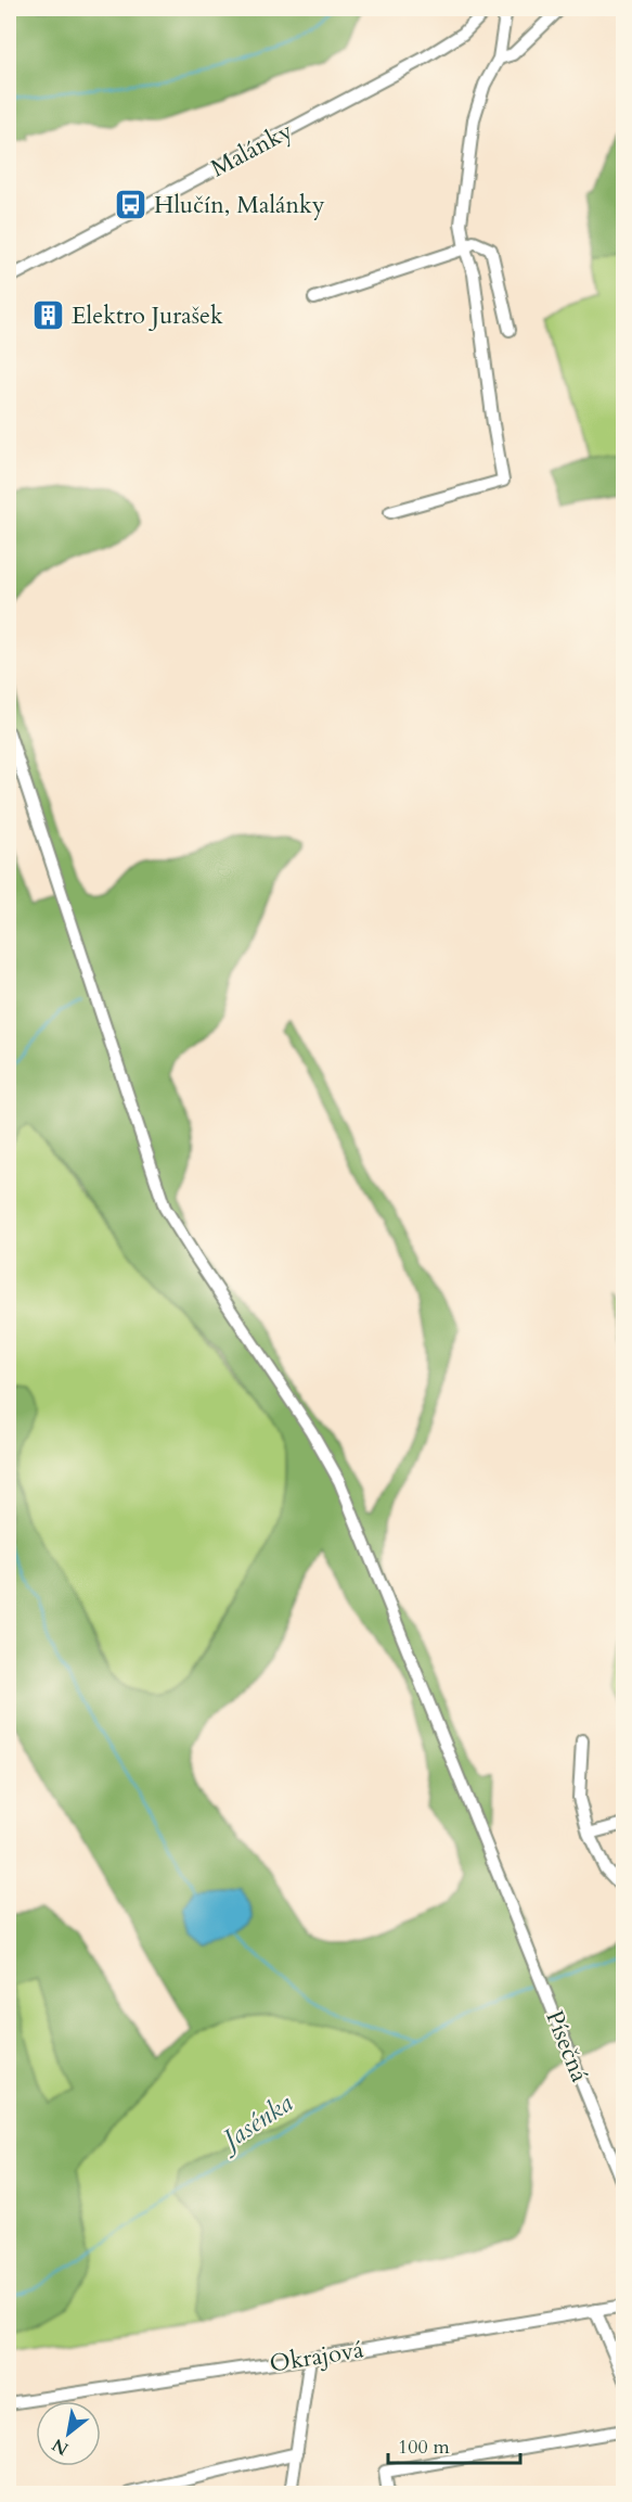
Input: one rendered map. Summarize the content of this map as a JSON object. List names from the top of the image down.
{
  "streets": {
    "street": ["Malánky", "Písečná", "Okrajová"]
  },
  "water": ["Jasénka"],
  "places": {
    "bus stop": ["Hlučín, Malánky"],
    "building": ["Elektro Jurašek"]
  },
  "scale_bar": "100 m",
  "north": "bottom left"
}
